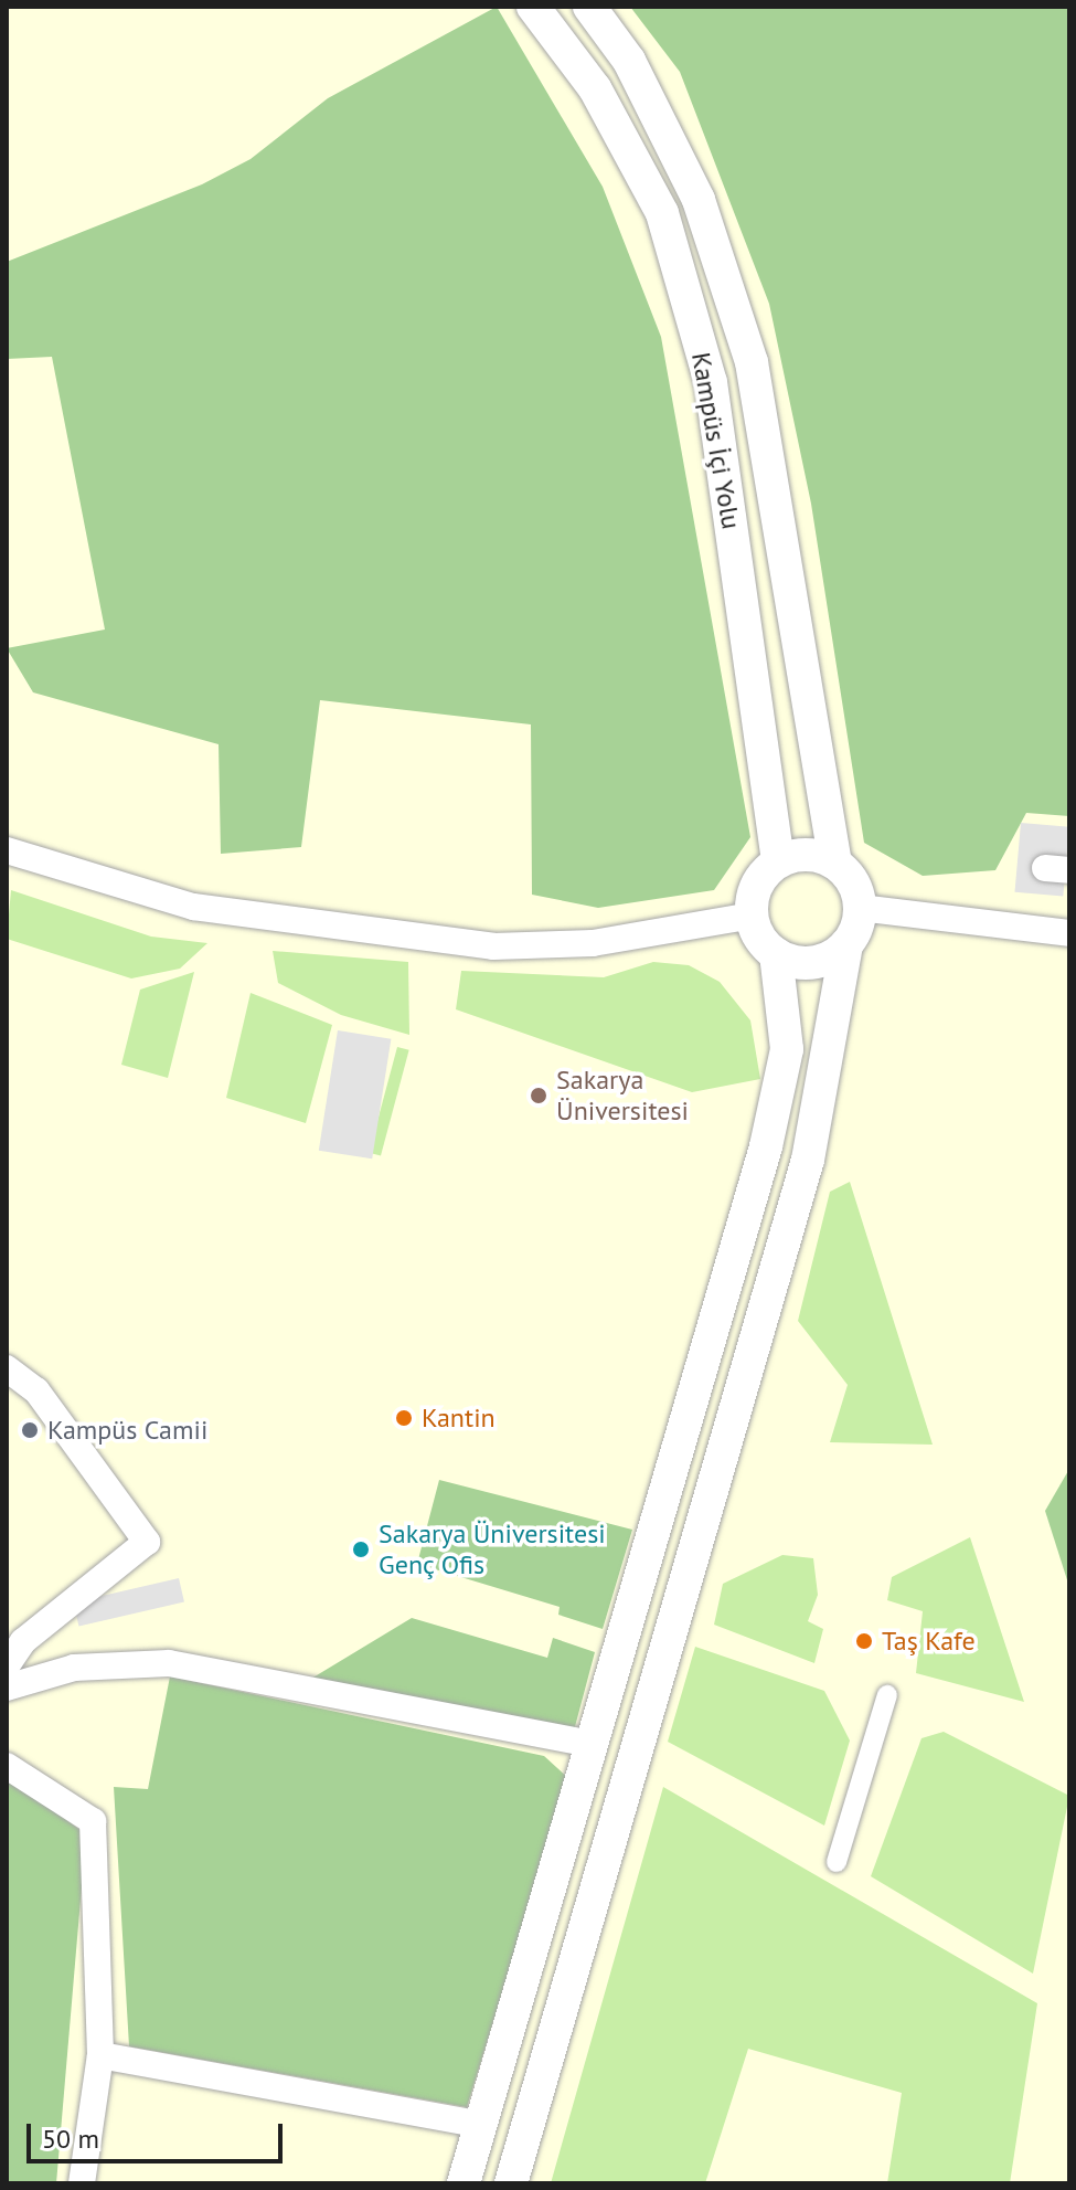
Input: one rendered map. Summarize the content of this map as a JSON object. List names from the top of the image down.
{
  "streets": {
    "street": ["Kampüs İçi Yolu"]
  },
  "places": [
    "Sakarya Üniversitesi",
    "Kantin",
    "Kampüs Camii",
    "Sakarya Üniversitesi Genç Ofis",
    "Taş Kafe"
  ],
  "scale_bar": "50 m"
}
